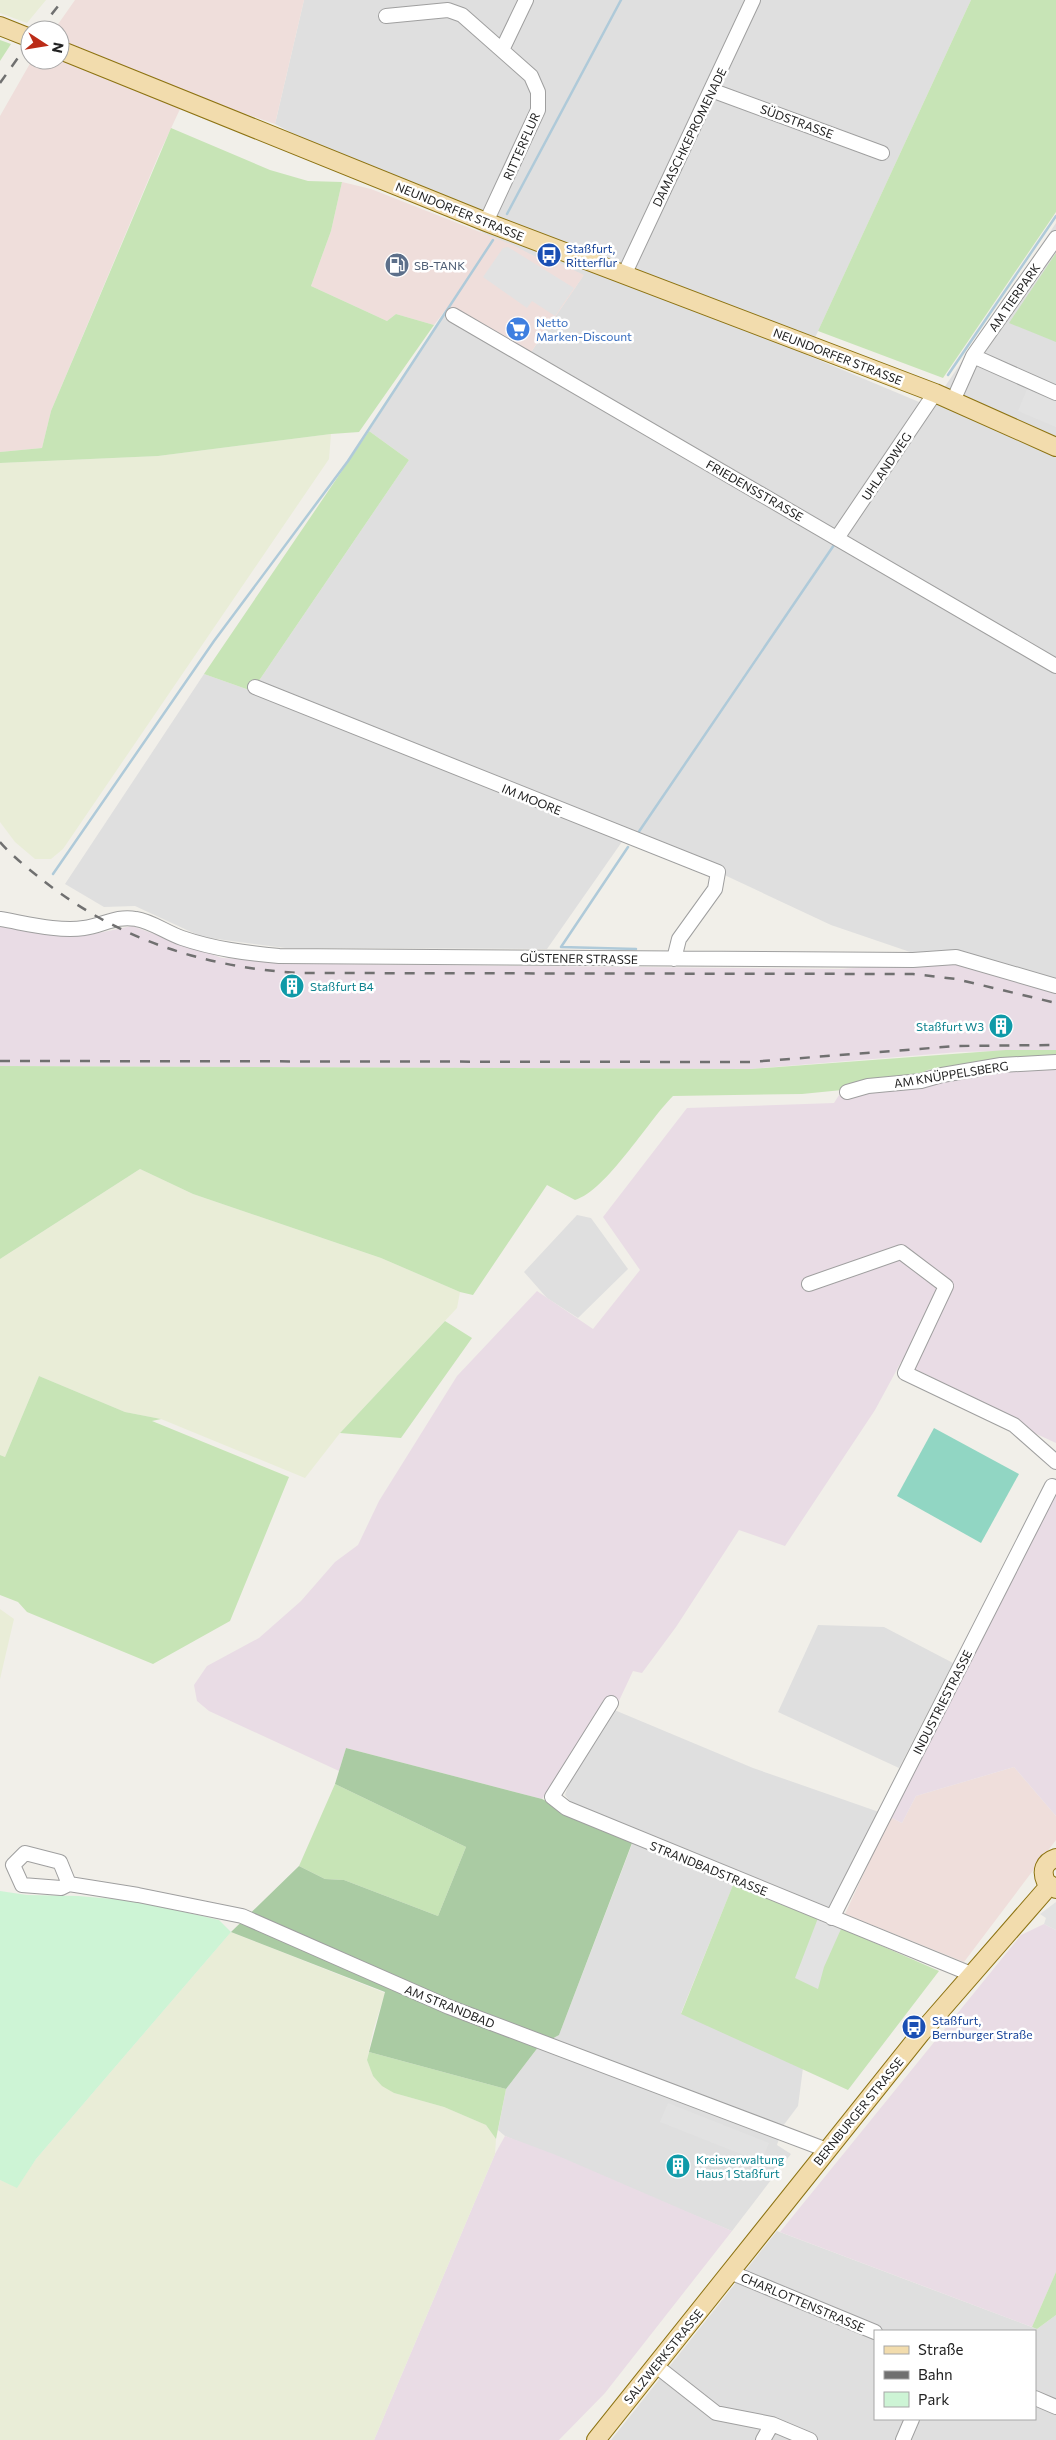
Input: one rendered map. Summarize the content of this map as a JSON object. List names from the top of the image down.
{
  "streets": {
    "main road": ["NEUNDORFER STRASSE", "BERNBURGER STRASSE", "SALZWERKSTRASSE"],
    "street": [
      "SÜDSTRASSE",
      "DAMASCHKEPROMENADE",
      "RITTERFLUR",
      "AM TIERPARK",
      "UHLANDWEG",
      "FRIEDENSSTRASSE",
      "IM MOORE",
      "GÜSTENER STRASSE",
      "AM KNÜPPELSBERG",
      "INDUSTRIESTRASSE",
      "STRANDBADSTRASSE",
      "AM STRANDBAD",
      "CHARLOTTENSTRASSE"
    ]
  },
  "crossings": [
    ["SÜDSTRASSE", "DAMASCHKEPROMENADE"],
    ["DAMASCHKEPROMENADE", "NEUNDORFER STRASSE"],
    ["RITTERFLUR", "NEUNDORFER STRASSE"],
    ["NEUNDORFER STRASSE", "AM TIERPARK"],
    ["NEUNDORFER STRASSE", "UHLANDWEG"],
    ["UHLANDWEG", "FRIEDENSSTRASSE"],
    ["IM MOORE", "GÜSTENER STRASSE"],
    ["INDUSTRIESTRASSE", "STRANDBADSTRASSE"],
    ["STRANDBADSTRASSE", "BERNBURGER STRASSE"],
    ["AM STRANDBAD", "BERNBURGER STRASSE"],
    ["BERNBURGER STRASSE", "CHARLOTTENSTRASSE"],
    ["BERNBURGER STRASSE", "SALZWERKSTRASSE"],
    ["CHARLOTTENSTRASSE", "SALZWERKSTRASSE"]
  ],
  "places": {
    "bus stop": ["Staßfurt, Ritterflur", "Staßfurt, Bernburger Straße"],
    "fuel station": ["SB-TANK"],
    "supermarket": ["Netto Marken-Discount"],
    "building": ["Staßfurt B4", "Staßfurt W3", "Kreisverwaltung Haus 1 Staßfurt"]
  },
  "legend": ["Straße", "Bahn", "Park"],
  "north": "right"
}
